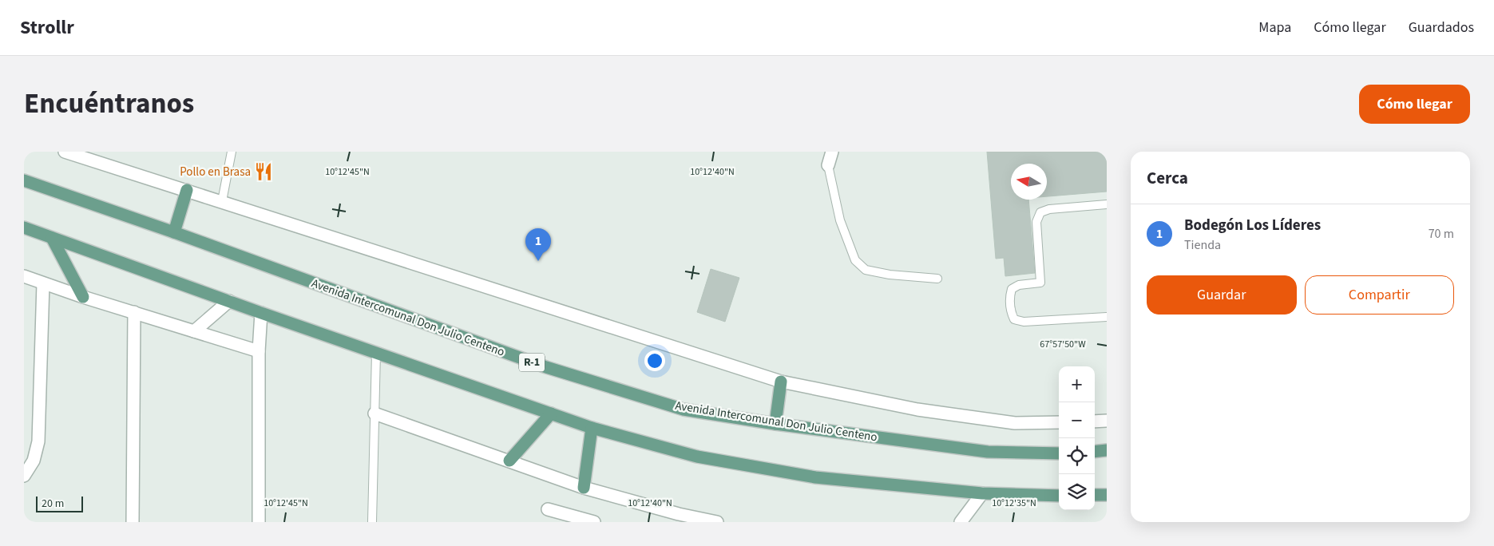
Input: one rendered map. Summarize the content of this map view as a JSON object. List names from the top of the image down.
{
  "streets": {
    "main road": ["Avenida Intercomunal Don Julio Centeno", "R-1"]
  },
  "places": {
    "restaurant": ["Pollo en Brasa"]
  },
  "scale_bar": "20 m",
  "north": "left",
  "page": {
    "header": "Strollr",
    "nav": ["Mapa", "Cómo llegar", "Guardados"],
    "title": "Encuéntranos",
    "buttons": [
      "Cómo llegar",
      ["Guardar", "Compartir"]
    ],
    "heading": "Cerca",
    "list": [
      {
        "mark": "1",
        "name": "Bodegón Los Líderes",
        "note": "Tienda",
        "value": "70 m"
      }
    ],
    "pins": "1",
    "map_buttons": ["+", "−"],
    "scale": "20 m"
  },
  "coordinates": [
    "10°12'45\"N",
    "10°12'40\"N",
    "67°57'50\"W",
    "10°12'35\"N"
  ]
}
